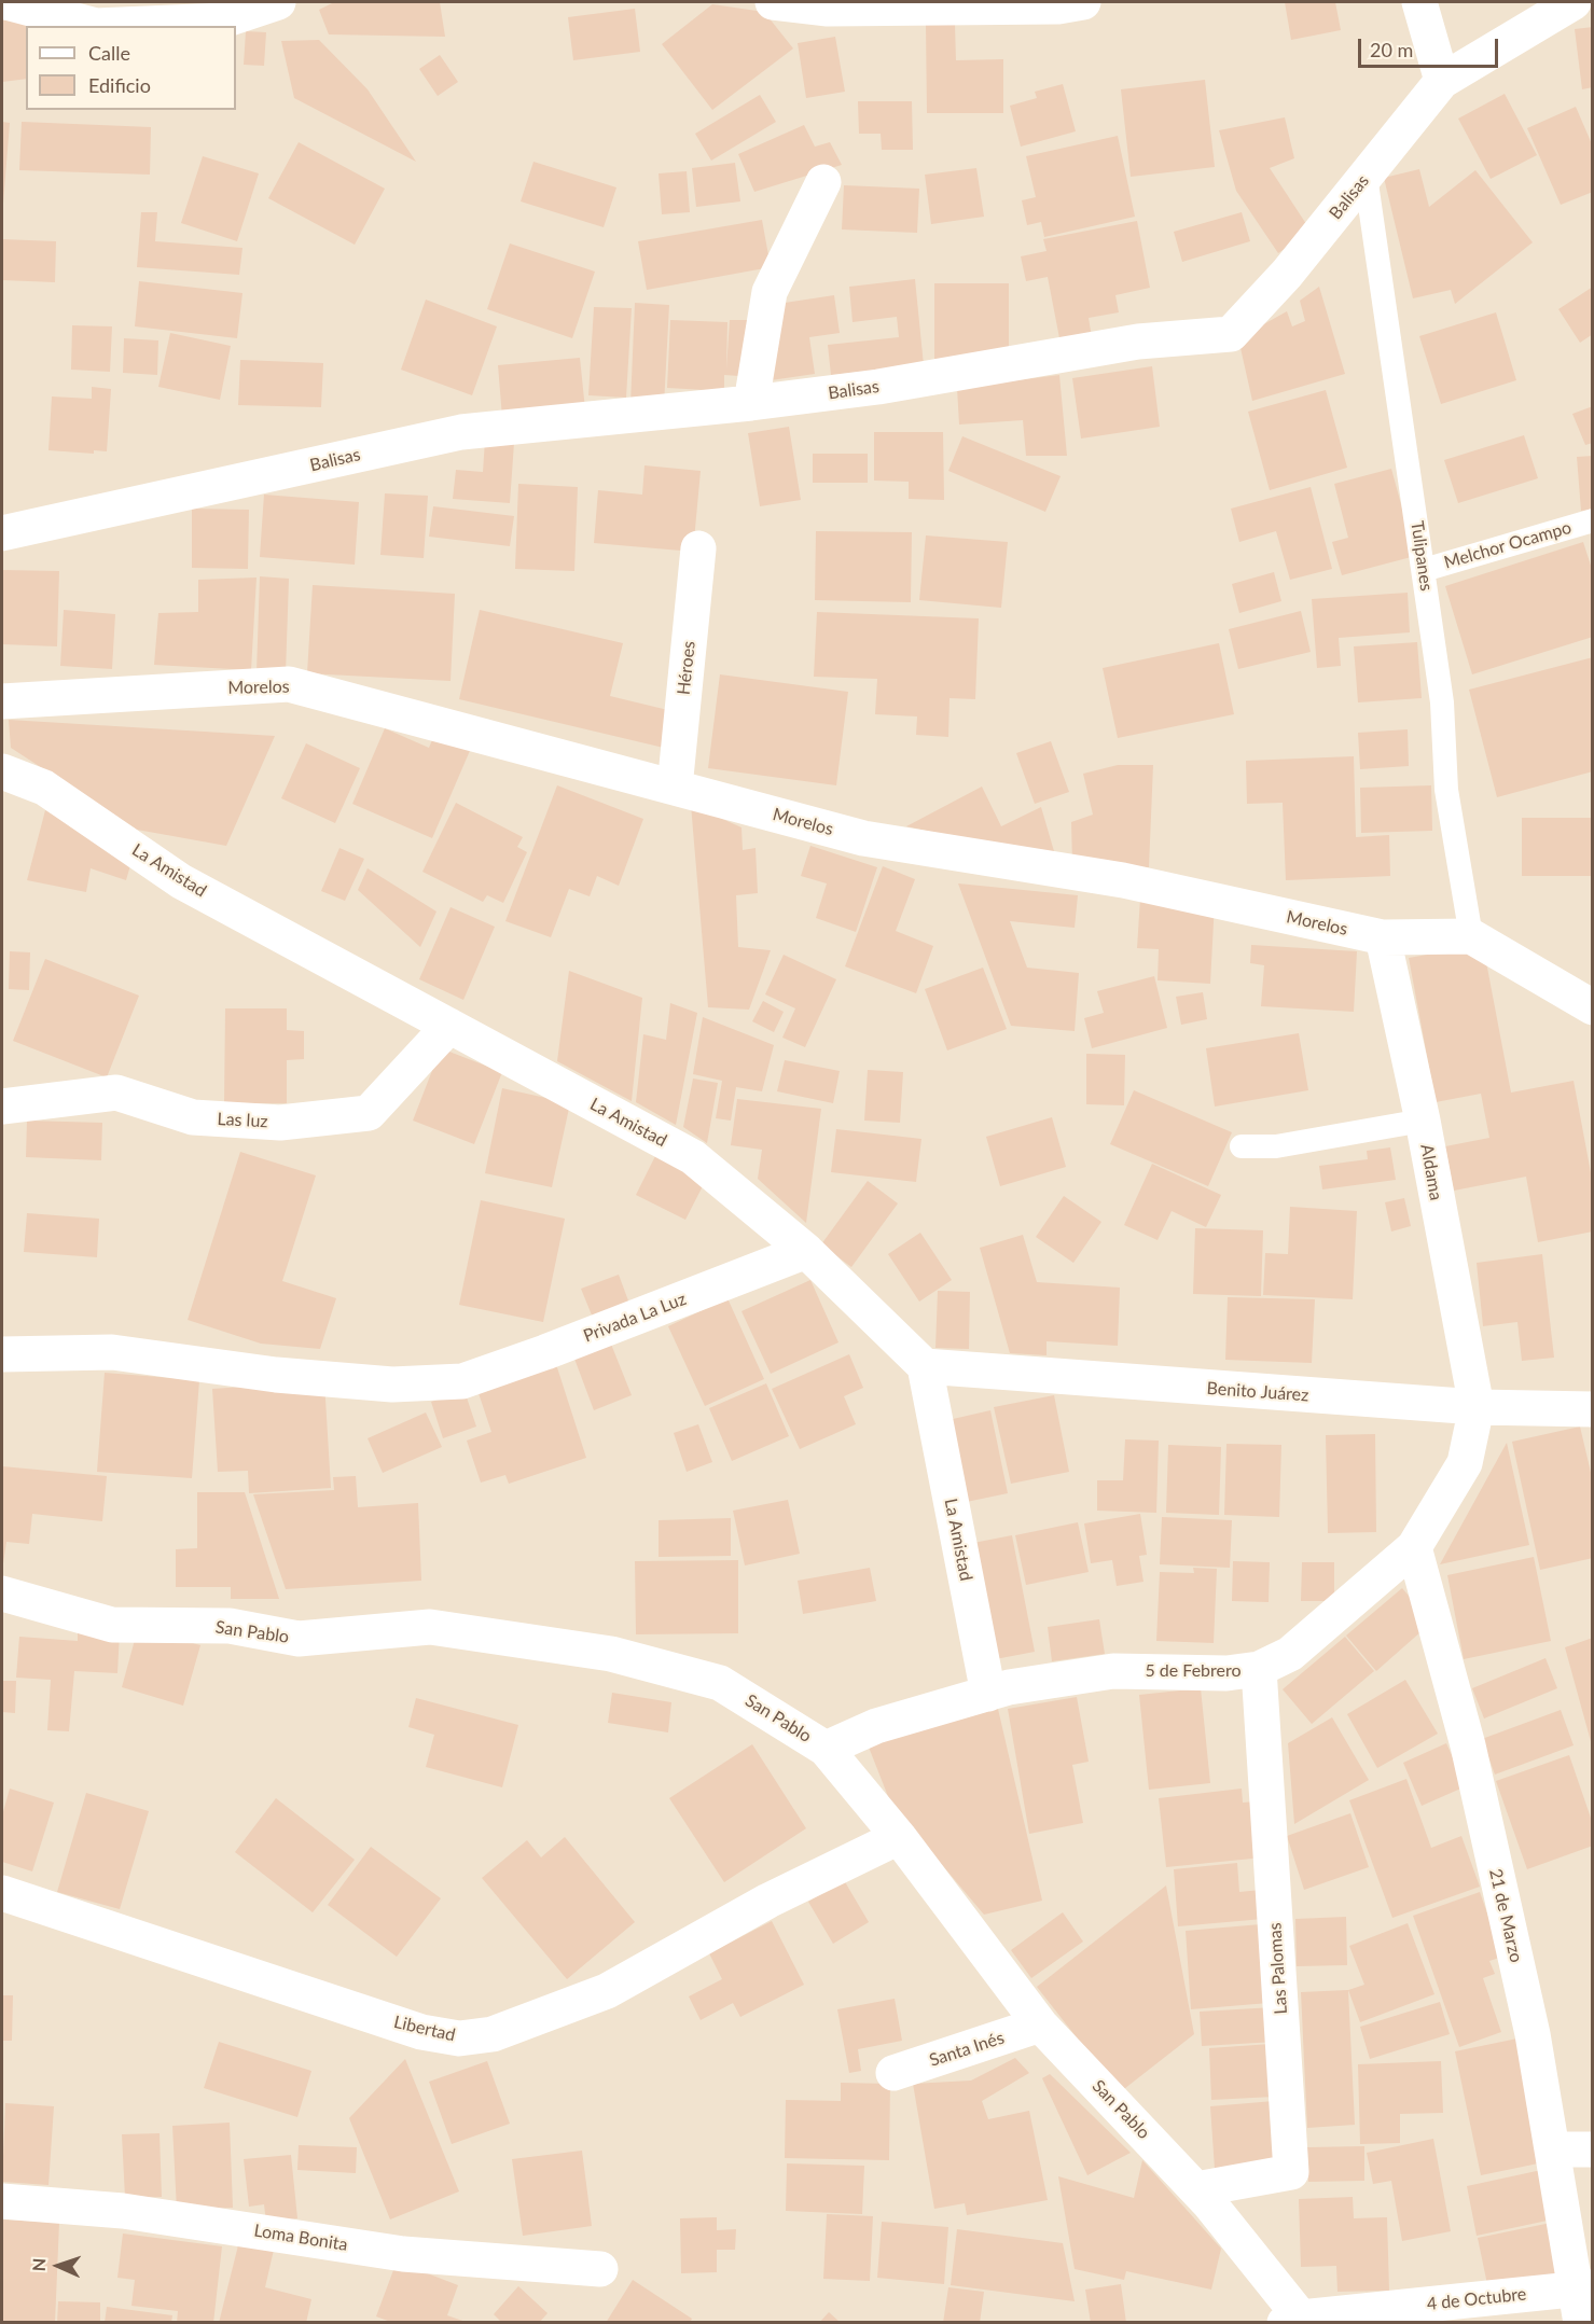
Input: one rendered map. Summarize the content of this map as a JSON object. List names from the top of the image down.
{
  "streets": {
    "street": [
      "Balisas",
      "Héroes",
      "Morelos",
      "La Amistad",
      "Las luz",
      "Aldama",
      "Privada La Luz",
      "Benito Juárez",
      "San Pablo",
      "5 de Febrero",
      "21 de Marzo",
      "Las Palomas",
      "Libertad",
      "Santa Inés",
      "Loma Bonita",
      "4 de Octubre"
    ],
    "lane": ["Melchor Ocampo", "Tulipanes"]
  },
  "crossings": [
    ["Balisas", "Tulipanes"],
    ["Melchor Ocampo", "Tulipanes"],
    ["Tulipanes", "Morelos"],
    ["Héroes", "Morelos"],
    ["Morelos", "Aldama"],
    ["La Amistad", "Las luz"],
    ["La Amistad", "Privada La Luz"],
    ["La Amistad", "Benito Juárez"],
    ["La Amistad", "5 de Febrero"],
    ["Aldama", "Benito Juárez"],
    ["Aldama", "5 de Febrero"],
    ["Benito Juárez", "5 de Febrero"],
    ["San Pablo", "5 de Febrero"],
    ["San Pablo", "Las Palomas"],
    ["San Pablo", "Libertad"],
    ["San Pablo", "Santa Inés"],
    ["San Pablo", "4 de Octubre"],
    ["5 de Febrero", "21 de Marzo"],
    ["5 de Febrero", "Las Palomas"],
    ["21 de Marzo", "4 de Octubre"]
  ],
  "legend": ["Calle", "Edificio"],
  "scale_bar": "20 m",
  "north": "left"
}
